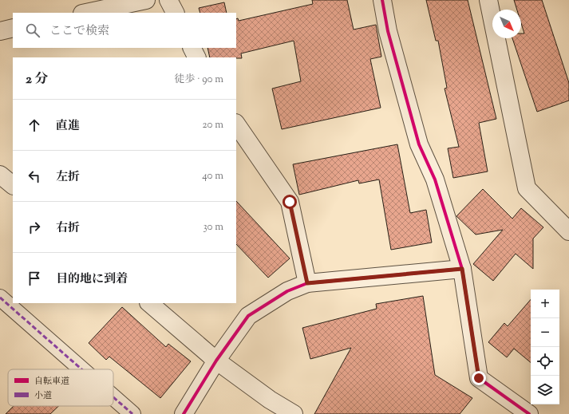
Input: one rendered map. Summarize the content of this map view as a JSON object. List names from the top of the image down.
{
  "legend": ["自転車道", "小道"],
  "north": "bottom right",
  "page": {
    "search": "ここで検索",
    "heading": ["2 分", "徒歩 · 90 m"],
    "list": [
      ["直進", "20 m"],
      ["左折", "40 m"],
      ["右折", "30 m"],
      "目的地に到着"
    ],
    "map_buttons": ["+", "−"]
  }
}
